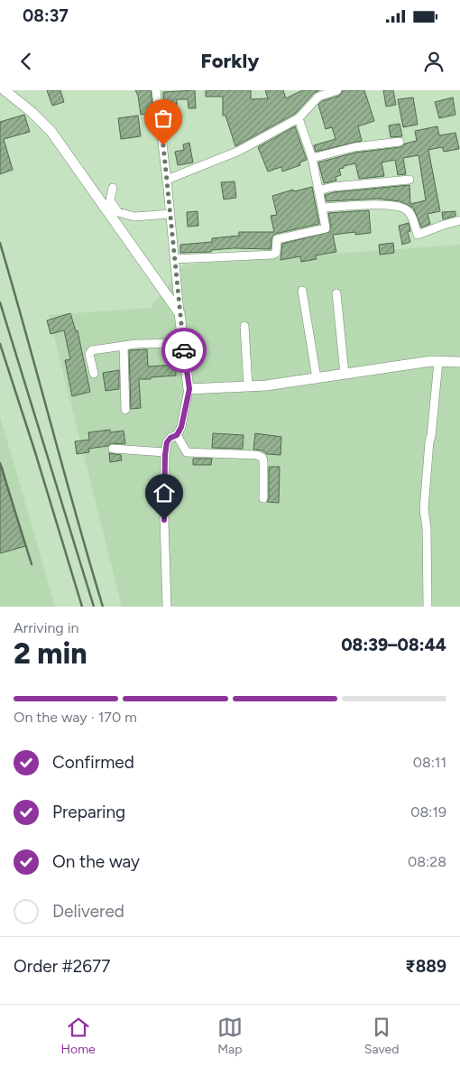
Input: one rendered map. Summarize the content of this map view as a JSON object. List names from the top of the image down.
{
  "page": {
    "status": "08:37",
    "header": "Forkly",
    "heading": ["2 min", "Arriving in", "08:39–08:44"],
    "panel": ["Order #2677", "₹889"],
    "bar": "On the way · 170 m",
    "list": [
      ["Confirmed", "08:11"],
      ["Preparing", "08:19"],
      ["On the way", "08:28"],
      "Delivered"
    ],
    "tabs": ["Home", "Map", "Saved"]
  }
}
